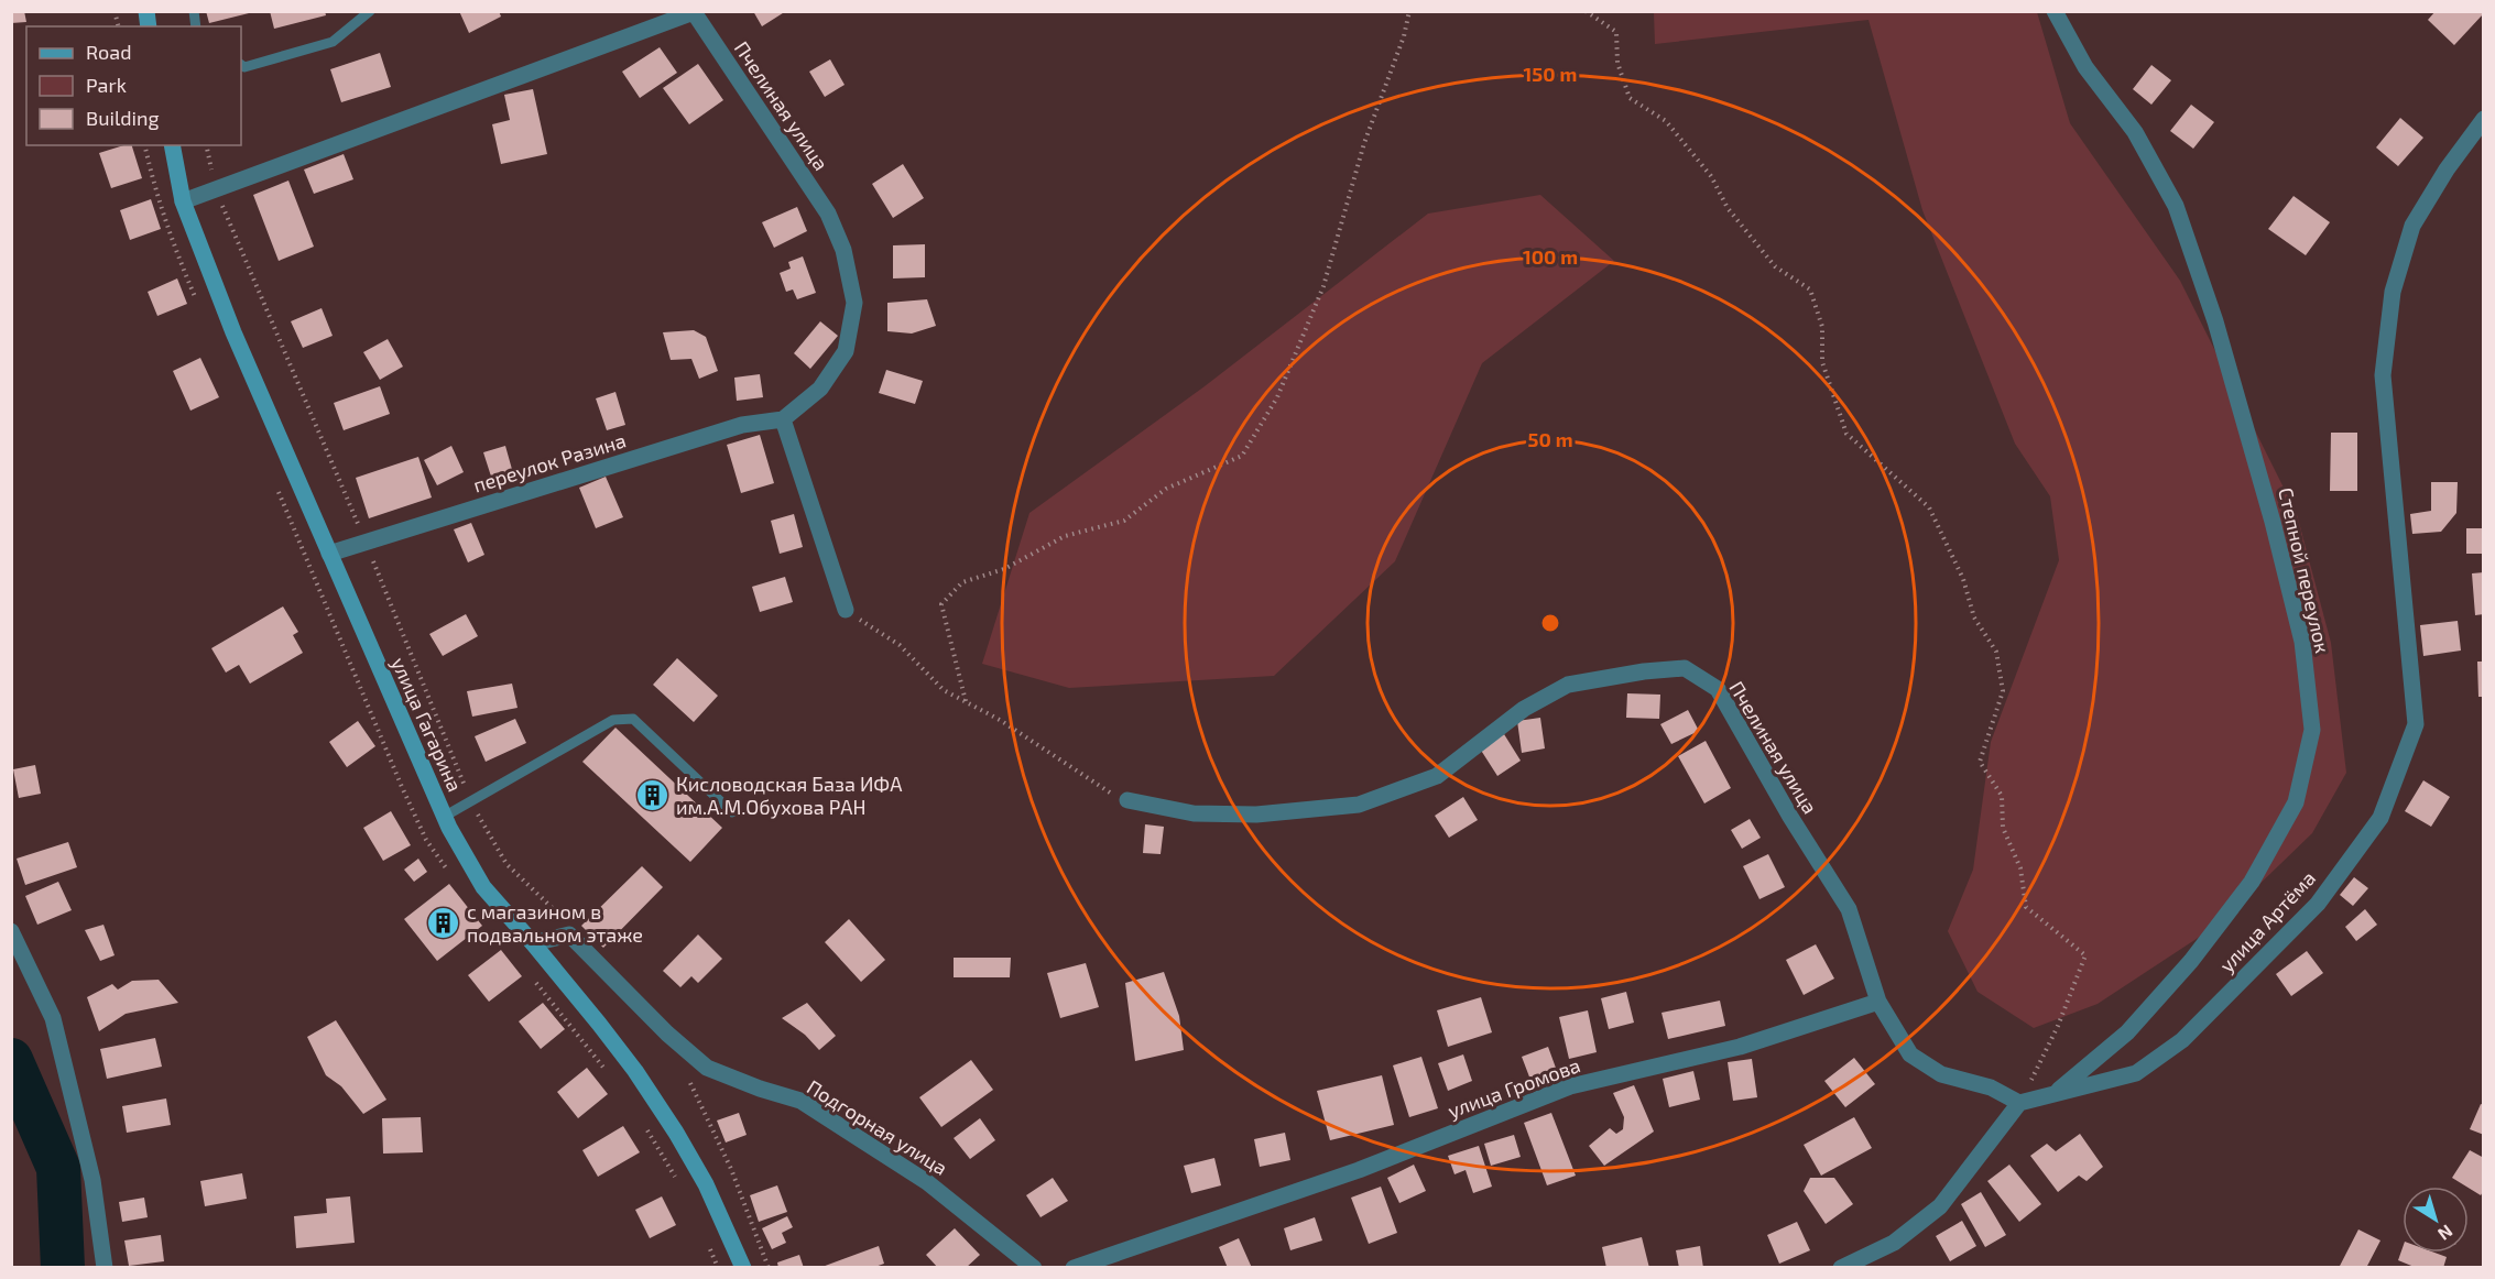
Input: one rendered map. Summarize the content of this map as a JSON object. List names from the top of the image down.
{
  "streets": {
    "street": [
      "Пчелиная улица",
      "переулок Разина",
      "Степной переулок",
      "улица Гагарина",
      "улица Артёма",
      "улица Громова",
      "Подгорная улица"
    ]
  },
  "crossings": [
    ["Пчелиная улица", "переулок Разина"],
    ["Пчелиная улица", "улица Гагарина"],
    ["Пчелиная улица", "улица Громова"],
    ["переулок Разина", "улица Гагарина"],
    ["Степной переулок", "улица Артёма"],
    ["улица Гагарина", "Подгорная улица"]
  ],
  "places": {
    "building": ["Кисловодская База ИФА им.А.М.Обухова РАН", "с магазином в подвальном этаже"]
  },
  "legend": ["Road", "Park", "Building"],
  "north": "bottom right",
  "rings": ["150 m", "100 m", "50 m"]
}
